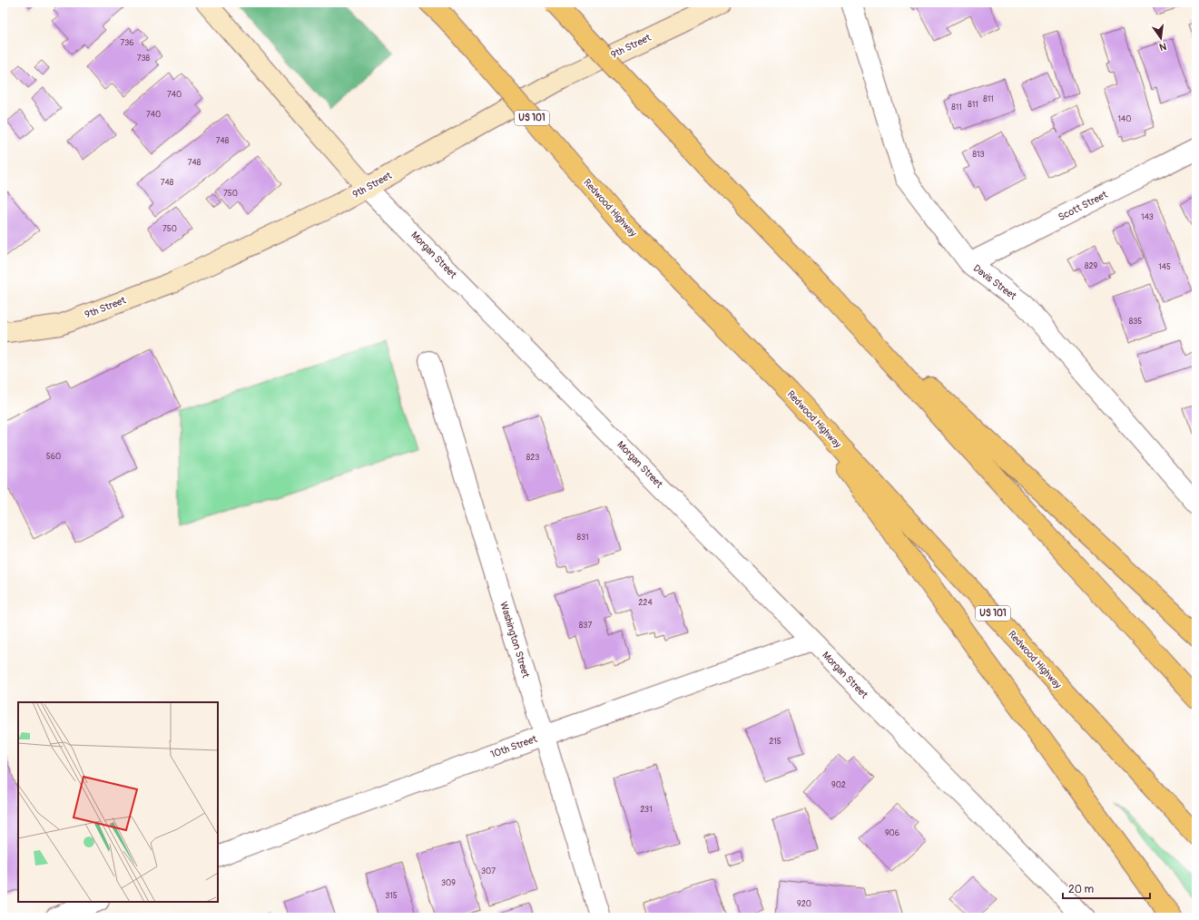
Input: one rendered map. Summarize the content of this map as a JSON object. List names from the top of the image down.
{
  "streets": {
    "highway": ["US 101", "Redwood Highway"],
    "street": [
      "9th Street",
      "Scott Street",
      "Morgan Street",
      "Davis Street",
      "Washington Street",
      "10th Street"
    ]
  },
  "crossings": [
    ["9th Street", "Morgan Street"],
    ["Scott Street", "Davis Street"],
    ["Morgan Street", "10th Street"],
    ["Washington Street", "10th Street"]
  ],
  "house_numbers": [
    "736",
    "738",
    "740",
    "811",
    "811",
    "811",
    "740",
    "140",
    "748",
    "813",
    "748",
    "748",
    "750",
    "143",
    "750",
    "829",
    "145",
    "835",
    "560",
    "823",
    "831",
    "224",
    "837",
    "215",
    "902",
    "231",
    "906",
    "307",
    "309",
    "315",
    "920"
  ],
  "scale_bar": "20 m",
  "north": "bottom"
}
